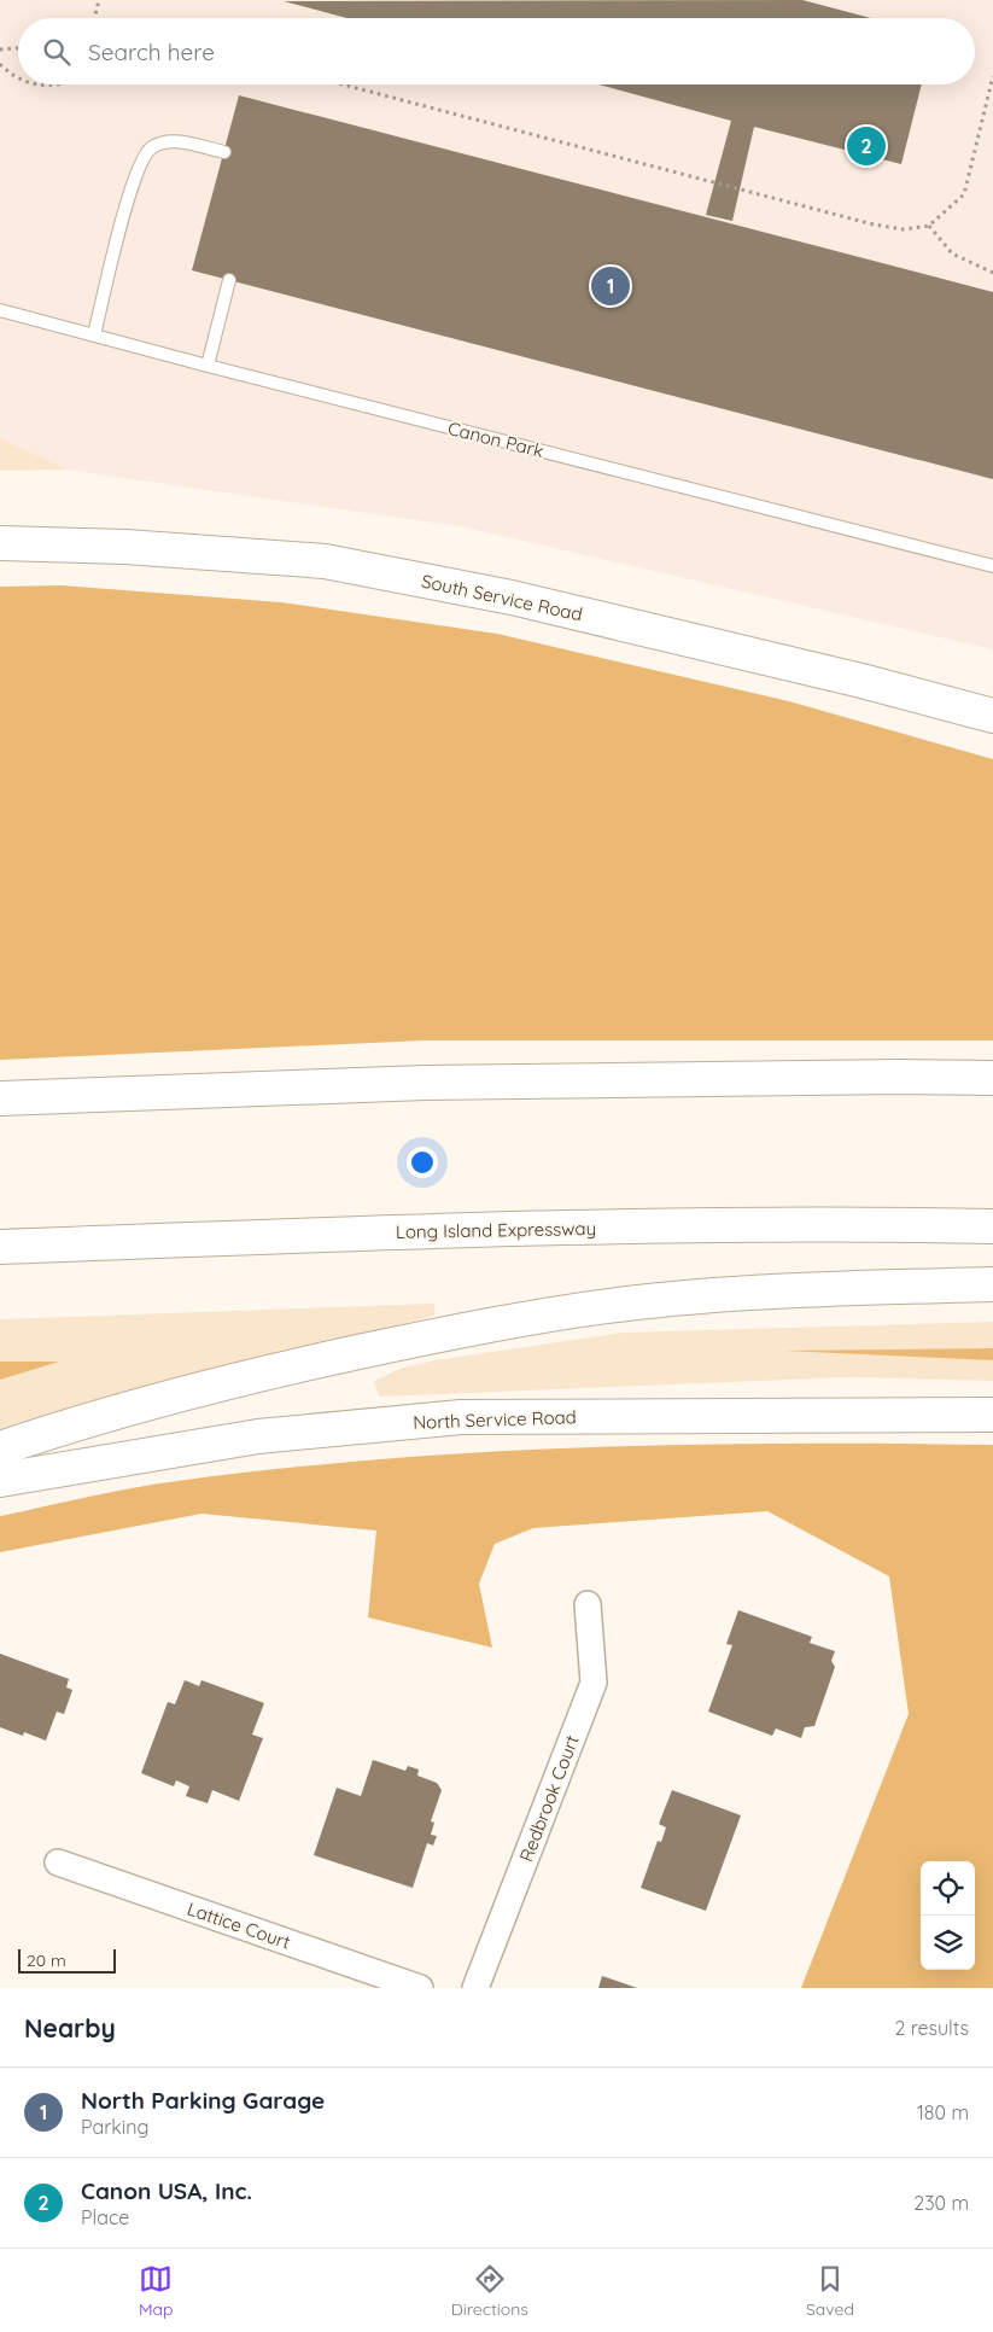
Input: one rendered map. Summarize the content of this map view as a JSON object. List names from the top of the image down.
{
  "streets": {
    "main road": ["South Service Road", "Long Island Expressway", "North Service Road"],
    "street": ["Redbrook Court", "Lattice Court"],
    "lane": ["Canon Park"]
  },
  "scale_bar": "20 m",
  "page": {
    "search": "Search here",
    "pins": ["2", "1"],
    "scale": "20 m",
    "heading": ["Nearby", "2 results"],
    "list": [
      {
        "mark": "1",
        "name": "North Parking Garage",
        "note": "Parking",
        "value": "180 m"
      },
      {
        "mark": "2",
        "name": "Canon USA, Inc.",
        "note": "Place",
        "value": "230 m"
      }
    ],
    "nav": ["Map", "Directions", "Saved"]
  }
}
